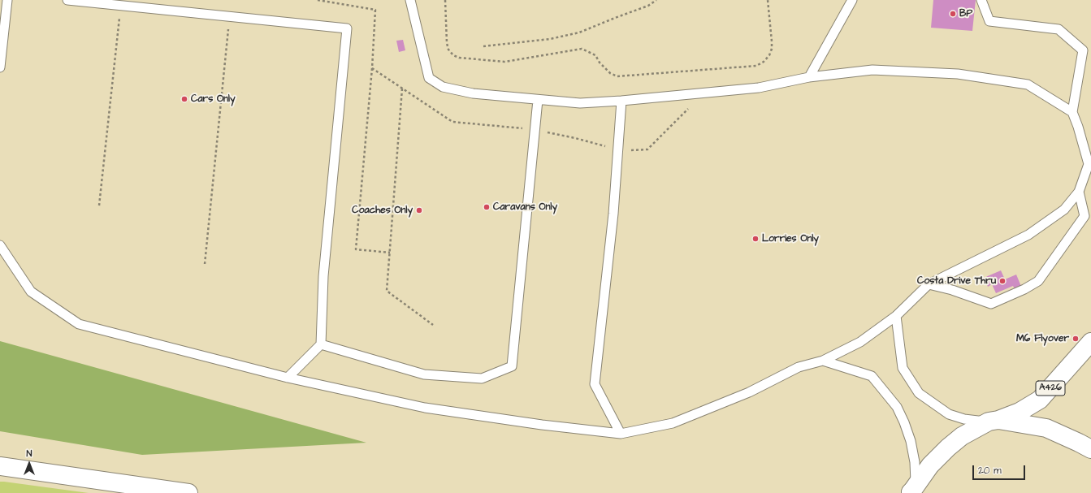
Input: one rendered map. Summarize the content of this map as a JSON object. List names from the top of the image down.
{
  "streets": {
    "highway": ["A426"]
  },
  "places": [
    "BP",
    "Cars Only",
    "Caravans Only",
    "Coaches Only",
    "Lorries Only",
    "Costa Drive Thru",
    "M6 Flyover"
  ],
  "scale_bar": "20 m",
  "north": "top"
}
